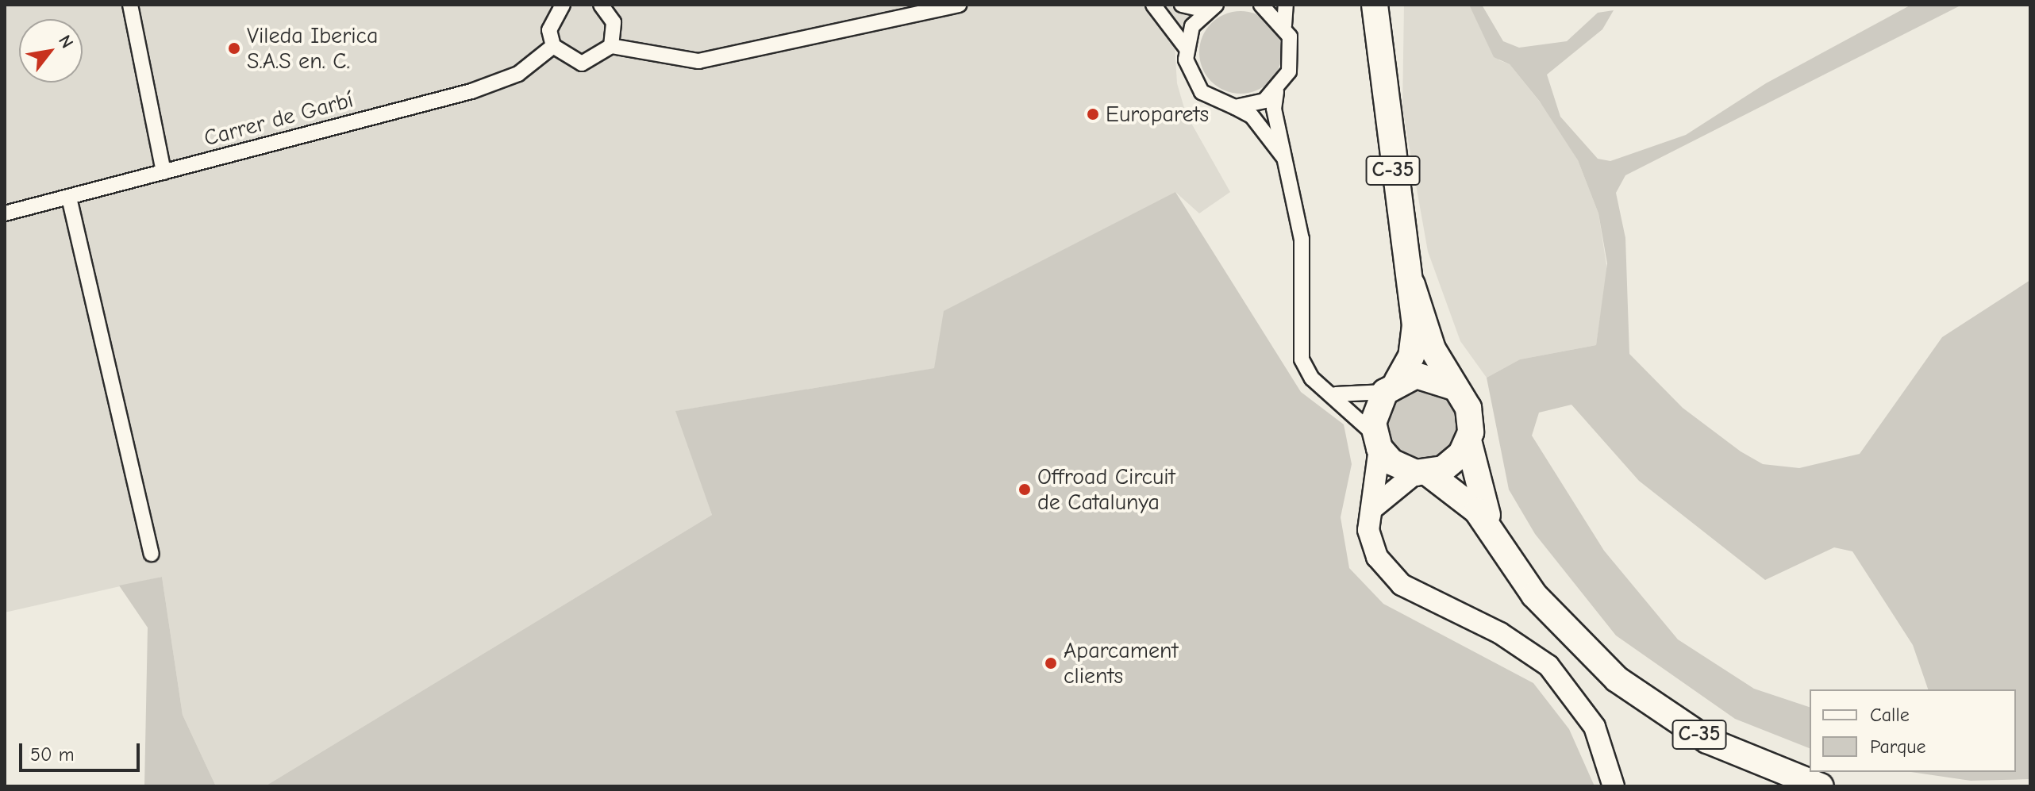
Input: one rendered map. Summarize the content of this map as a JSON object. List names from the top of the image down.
{
  "streets": {
    "highway": ["C-35"],
    "street": ["Carrer de Garbí"]
  },
  "places": [
    "Vileda Iberica S.A.S en. C.",
    "Europarets",
    "Offroad Circuit de Catalunya",
    "Aparcament clients"
  ],
  "legend": ["Calle", "Parque"],
  "scale_bar": "50 m",
  "north": "top right"
}
